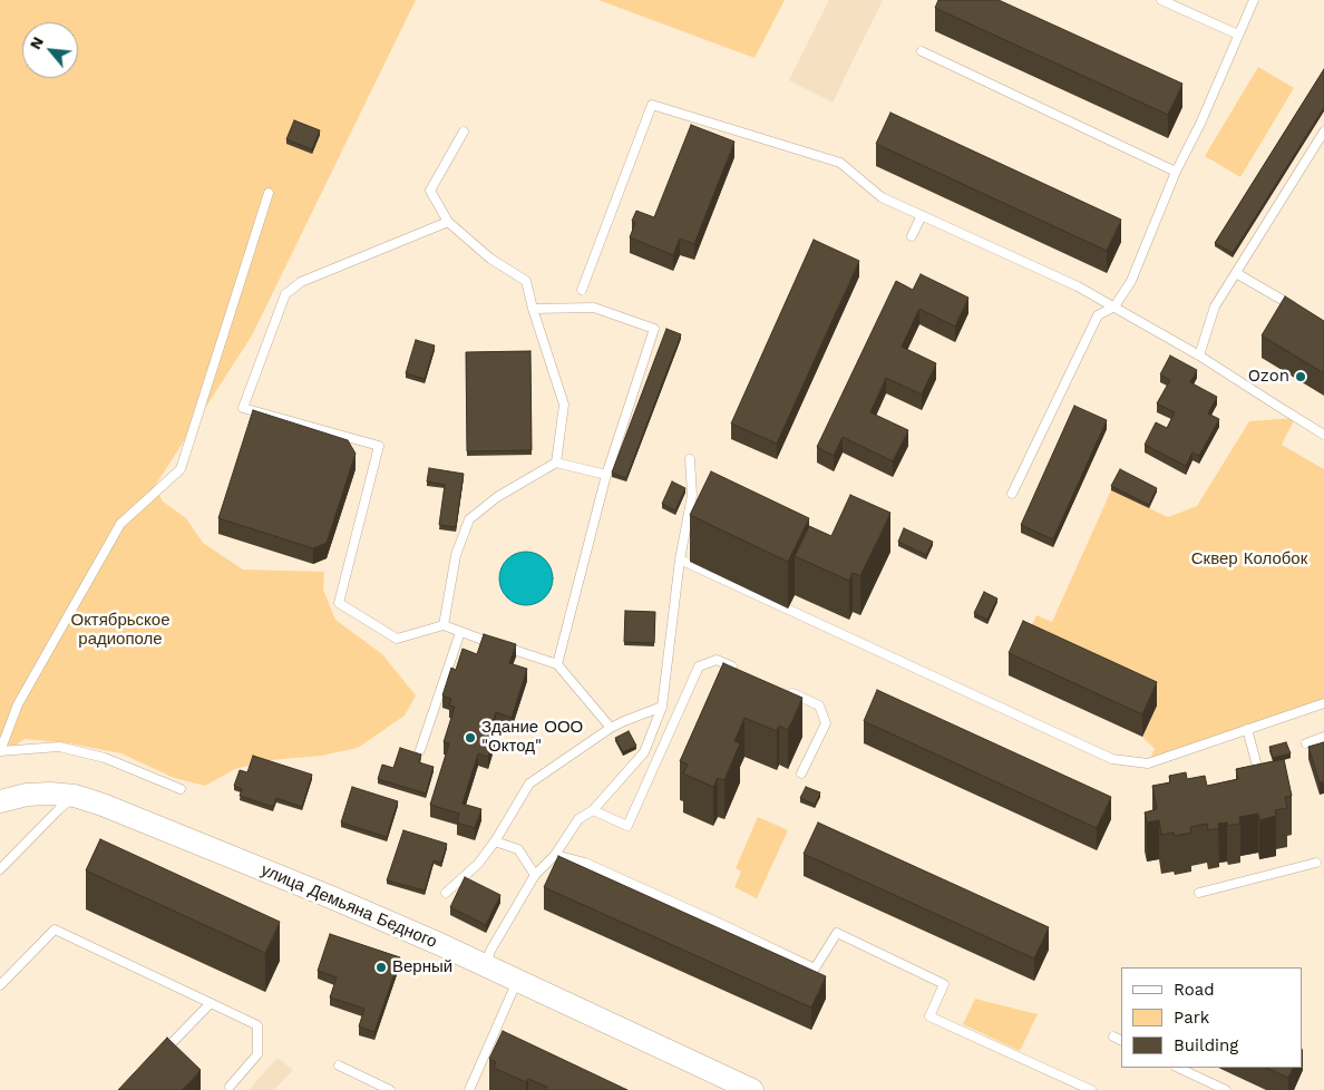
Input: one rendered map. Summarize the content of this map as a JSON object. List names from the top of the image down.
{
  "streets": {
    "street": ["улица Демьяна Бедного"]
  },
  "parks": ["Сквер Колобок", "Октябрьское радиополе"],
  "places": ["Ozon", "Здание ООО \"Октод\"", "Верный"],
  "legend": ["Road", "Park", "Building"],
  "north": "top left"
}
